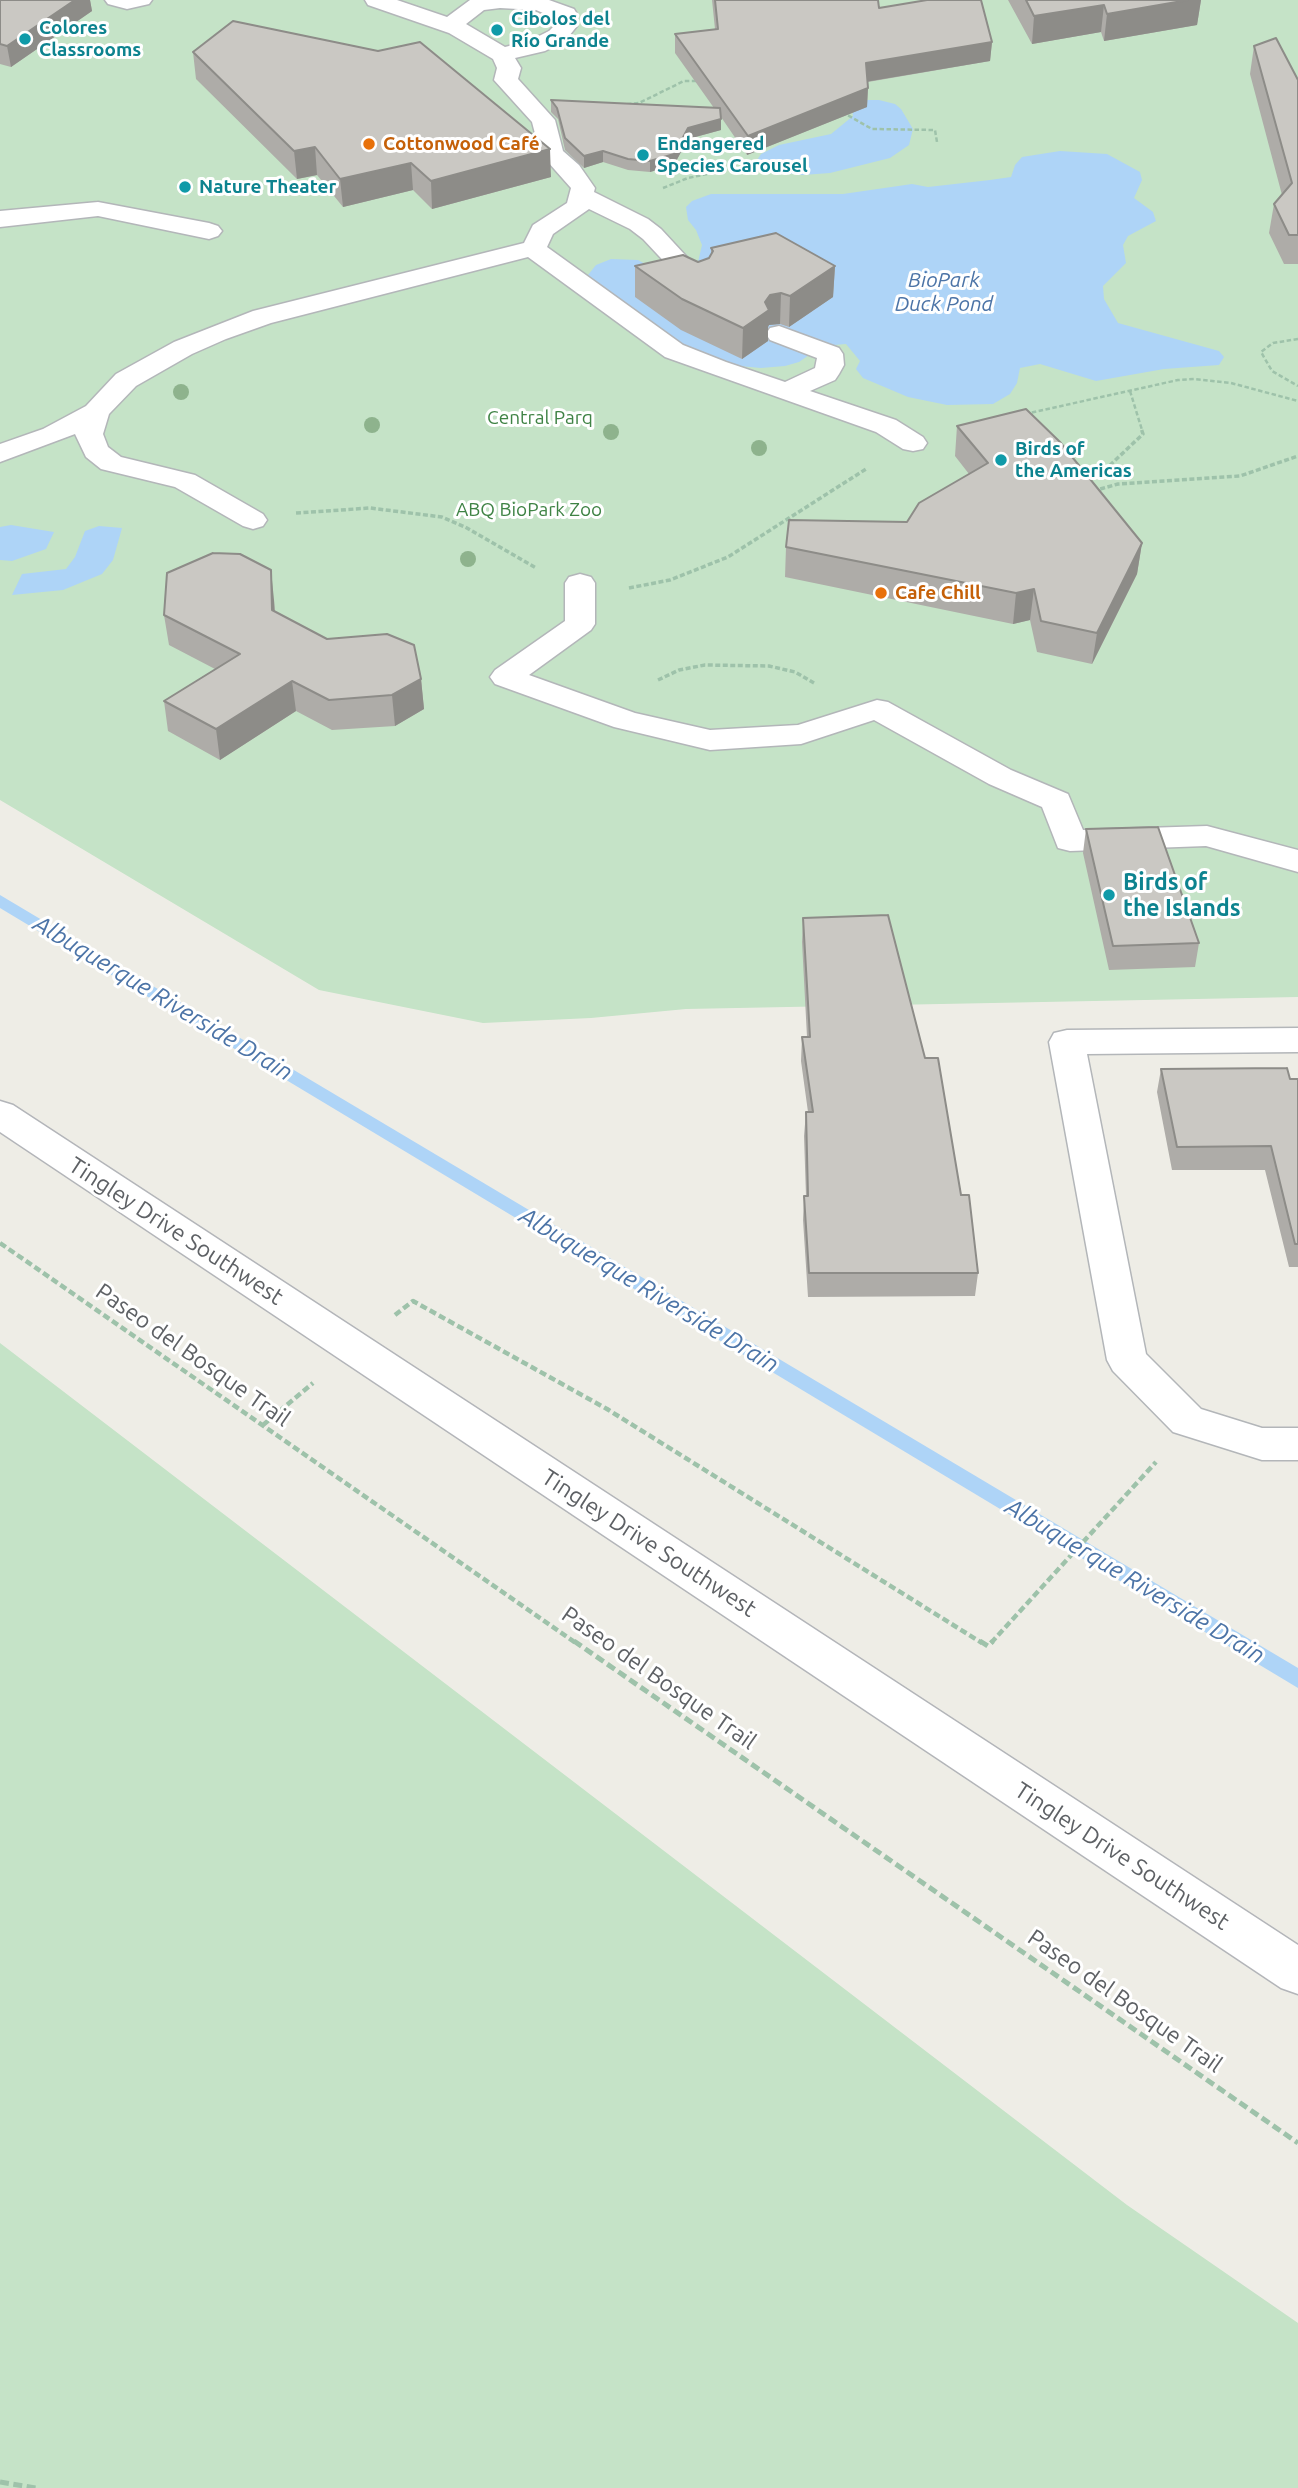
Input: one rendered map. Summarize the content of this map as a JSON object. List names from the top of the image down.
{
  "streets": {
    "street": ["Tingley Drive Southwest"],
    "path": ["Paseo del Bosque Trail"]
  },
  "water": ["BioPark Duck Pond", "Albuquerque Riverside Drain"],
  "parks": ["Central Parq", "ABQ BioPark Zoo"],
  "places": [
    "Cibolos del Río Grande",
    "Colores Classrooms",
    "Cottonwood Café",
    "Endangered Species Carousel",
    "Nature Theater",
    "Birds of the Americas",
    "Cafe Chill",
    "Birds of the Islands"
  ]
}
